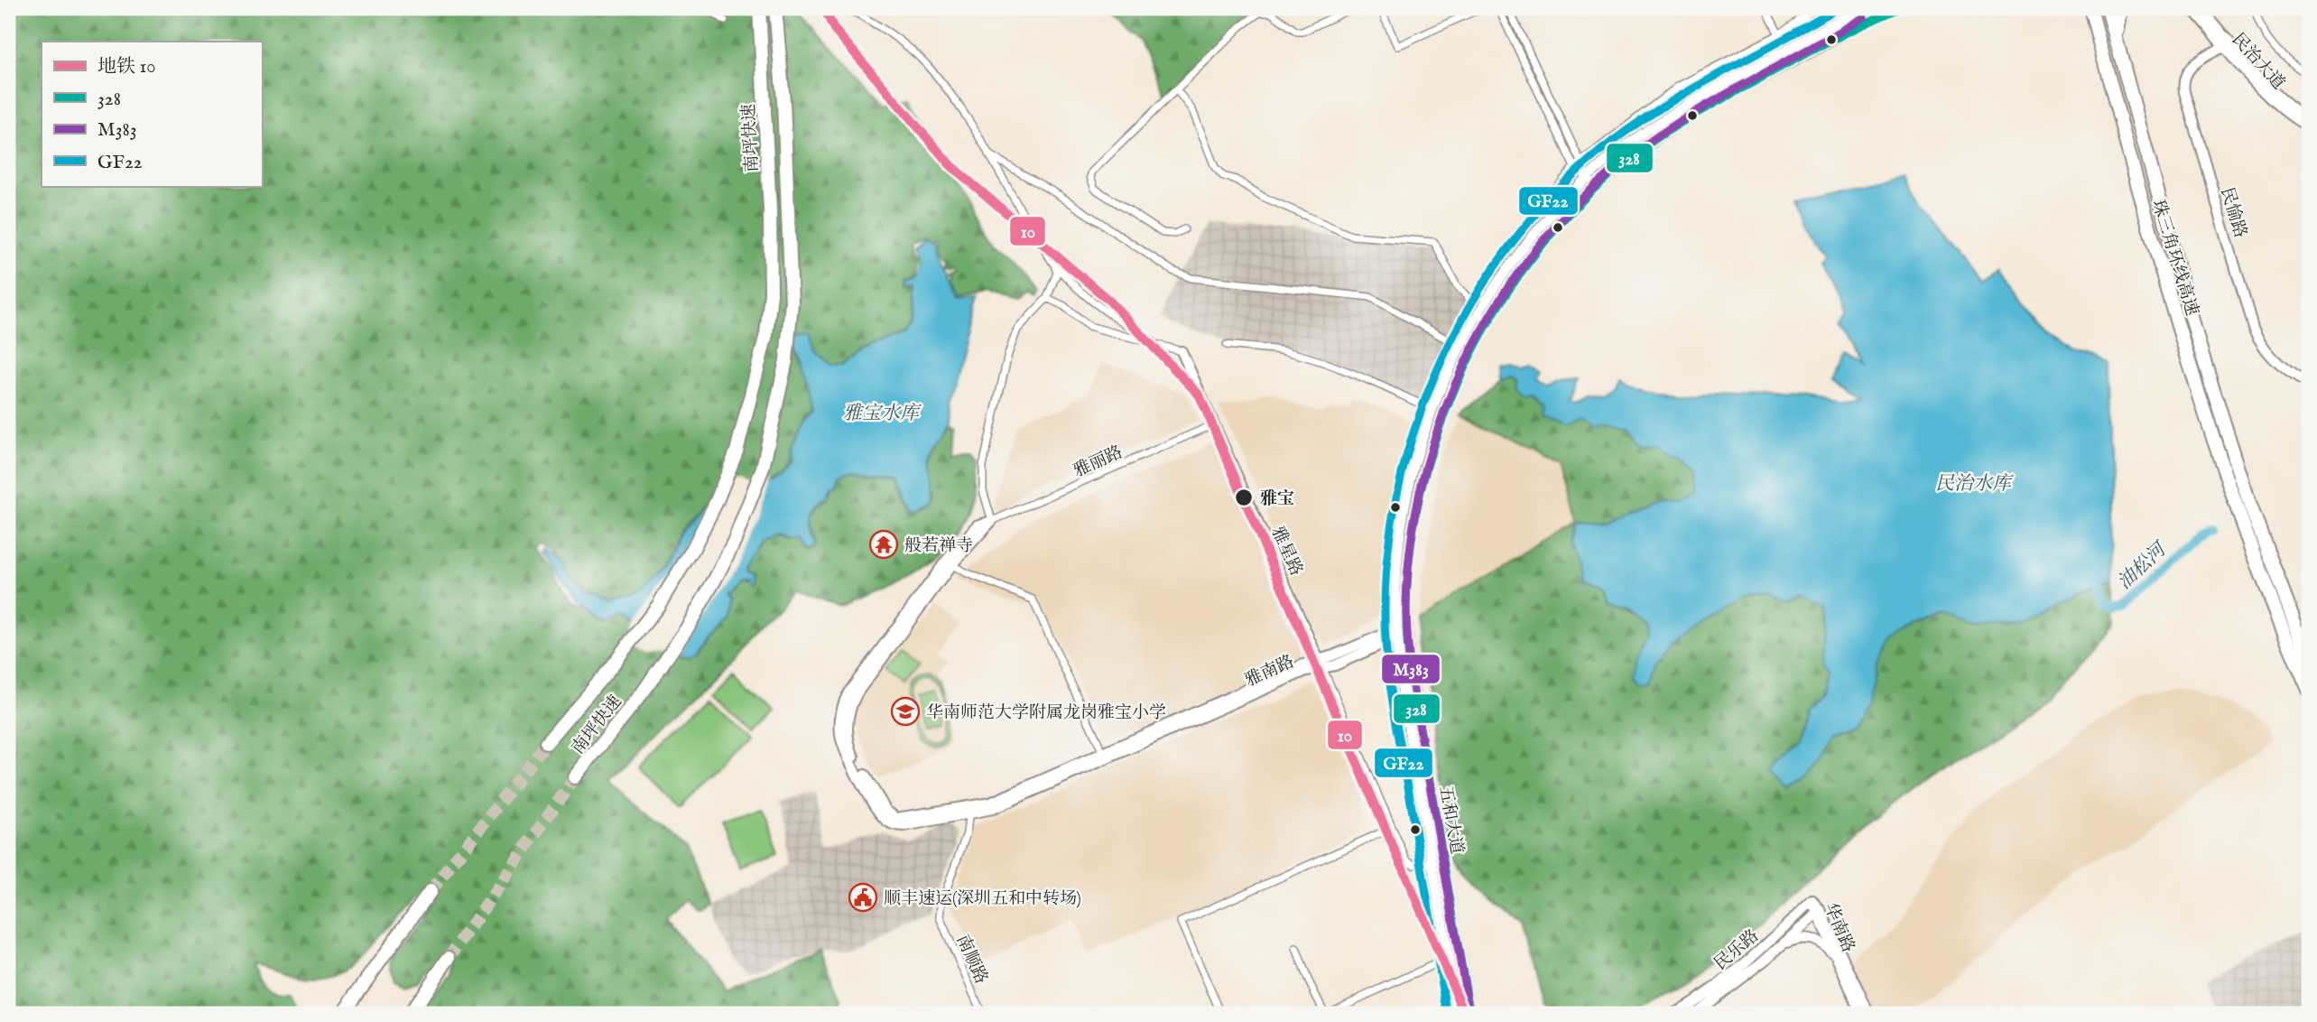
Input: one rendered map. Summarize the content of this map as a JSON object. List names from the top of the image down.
{
  "streets": {
    "highway": ["南坪快速", "珠三角环线高速"],
    "main road": [
      "民治大道",
      "民愉路",
      "雅星路",
      "雅南路",
      "五和大道",
      "华南路",
      "民乐路"
    ],
    "street": ["雅丽路", "南顺路"]
  },
  "crossings": [
    ["民治大道", "民愉路"],
    ["雅丽路", "雅星路"],
    ["雅丽路", "雅南路"],
    ["雅星路", "雅南路"],
    ["雅南路", "五和大道"],
    ["雅南路", "南顺路"],
    ["华南路", "民乐路"]
  ],
  "water": ["雅宝水库", "民治水库", "油松河"],
  "places": {
    "other": ["雅宝"],
    "temple": ["般若禅寺"],
    "school or university": ["华南师范大学附属龙岗雅宝小学"],
    "public building": ["顺丰速运(深圳五和中转场)"]
  },
  "lines": [
    "metro line 10",
    "transit line 328",
    "transit line GF22",
    "transit line M383"
  ],
  "legend": [
    "地铁 10",
    "328",
    "M383",
    "GF22"
  ]
}
